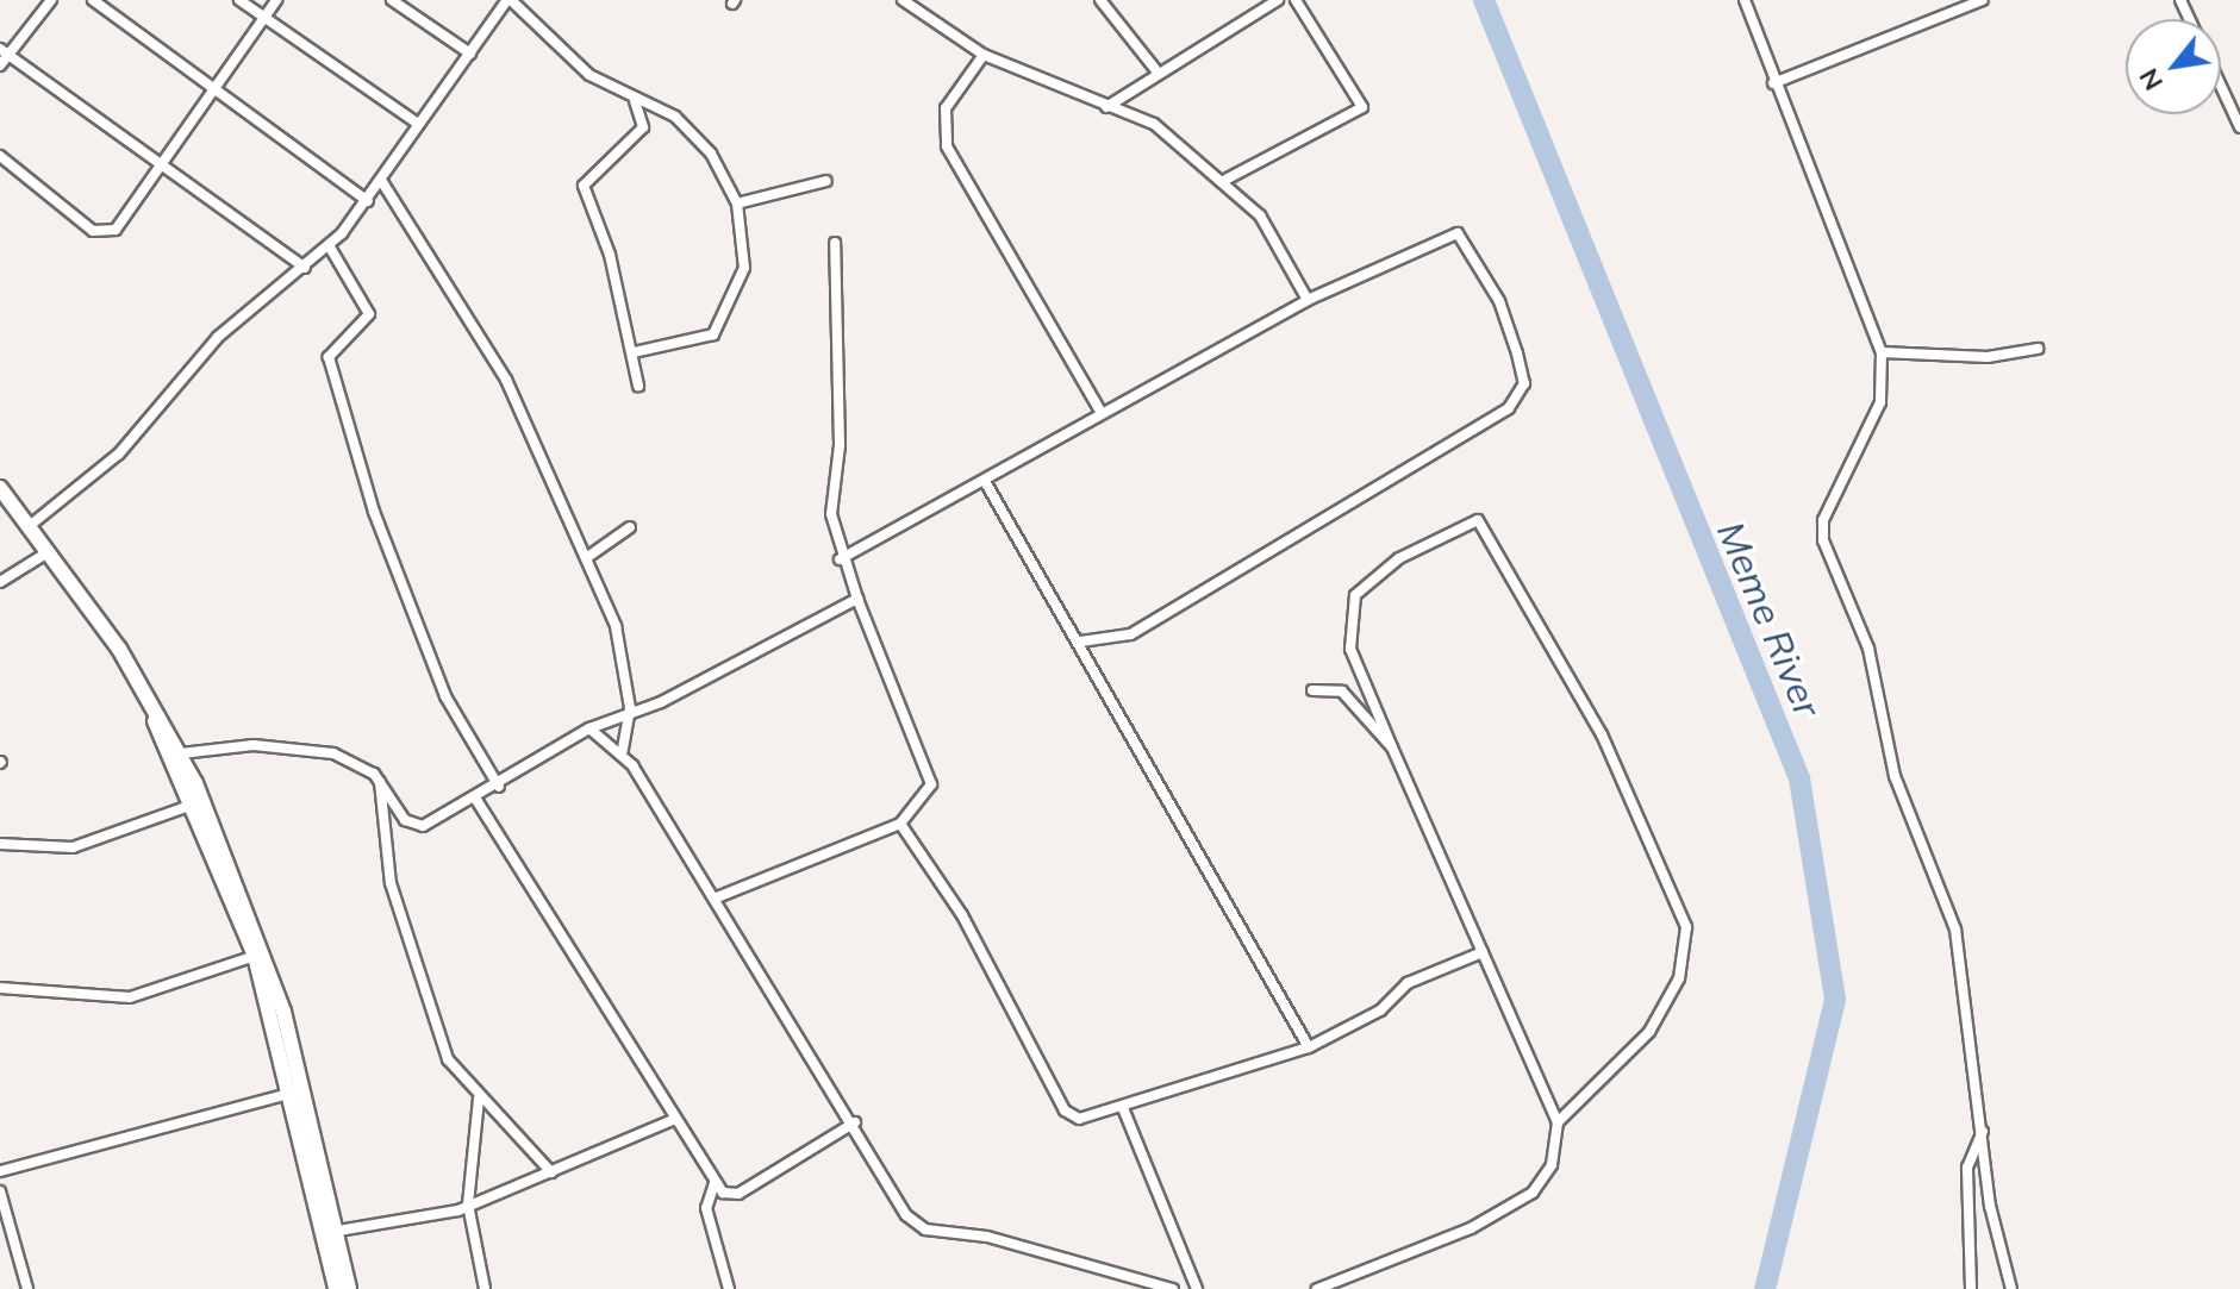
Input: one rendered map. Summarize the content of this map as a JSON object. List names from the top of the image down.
{
  "water": ["Meme River"],
  "north": "bottom left"
}
